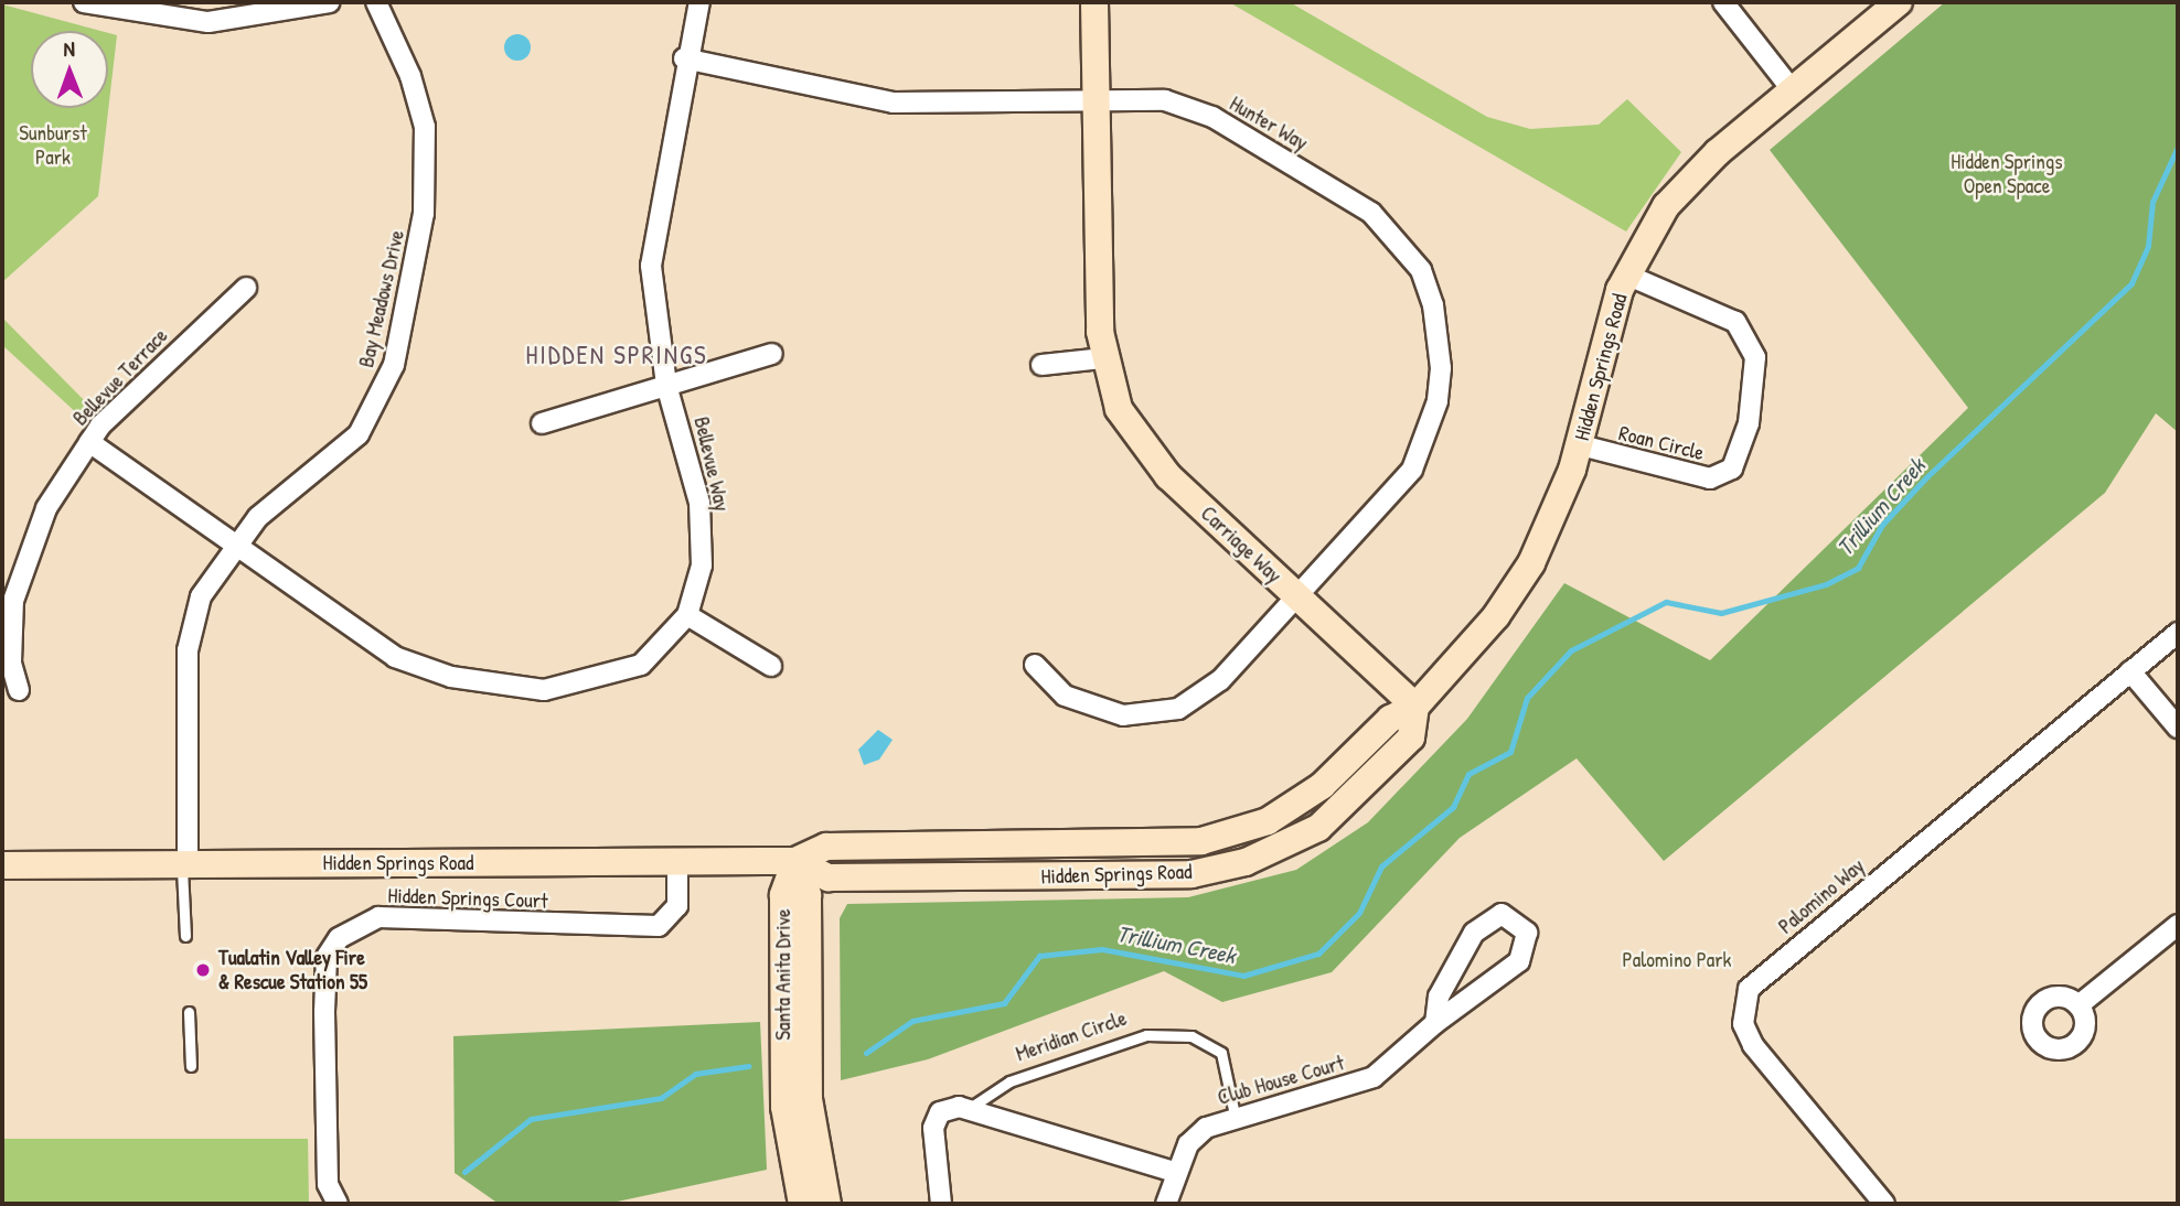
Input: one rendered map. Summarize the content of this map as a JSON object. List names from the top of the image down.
{
  "streets": {
    "main road": ["Hidden Springs Road", "Carriage Way", "Santa Anita Drive"],
    "street": [
      "Hunter Way",
      "Bay Meadows Drive",
      "Bellevue Terrace",
      "Roan Circle",
      "Bellevue Way",
      "Palomino Way",
      "Hidden Springs Court",
      "Meridian Circle",
      "Club House Court"
    ]
  },
  "crossings": [
    ["Hunter Way", "Bellevue Way"],
    ["Hunter Way", "Carriage Way"],
    ["Bay Meadows Drive", "Hidden Springs Road"],
    ["Bay Meadows Drive", "Bellevue Way"],
    ["Hidden Springs Road", "Roan Circle"],
    ["Hidden Springs Road", "Carriage Way"],
    ["Hidden Springs Road", "Hidden Springs Court"],
    ["Hidden Springs Road", "Santa Anita Drive"],
    ["Bellevue Terrace", "Bellevue Way"],
    ["Meridian Circle", "Club House Court"]
  ],
  "districts": ["HIDDEN SPRINGS"],
  "water": ["Trillium Creek"],
  "parks": ["Sunburst Park", "Hidden Springs Open Space", "Palomino Park"],
  "places": ["Tualatin Valley Fire & Rescue Station 55"],
  "north": "top"
}
